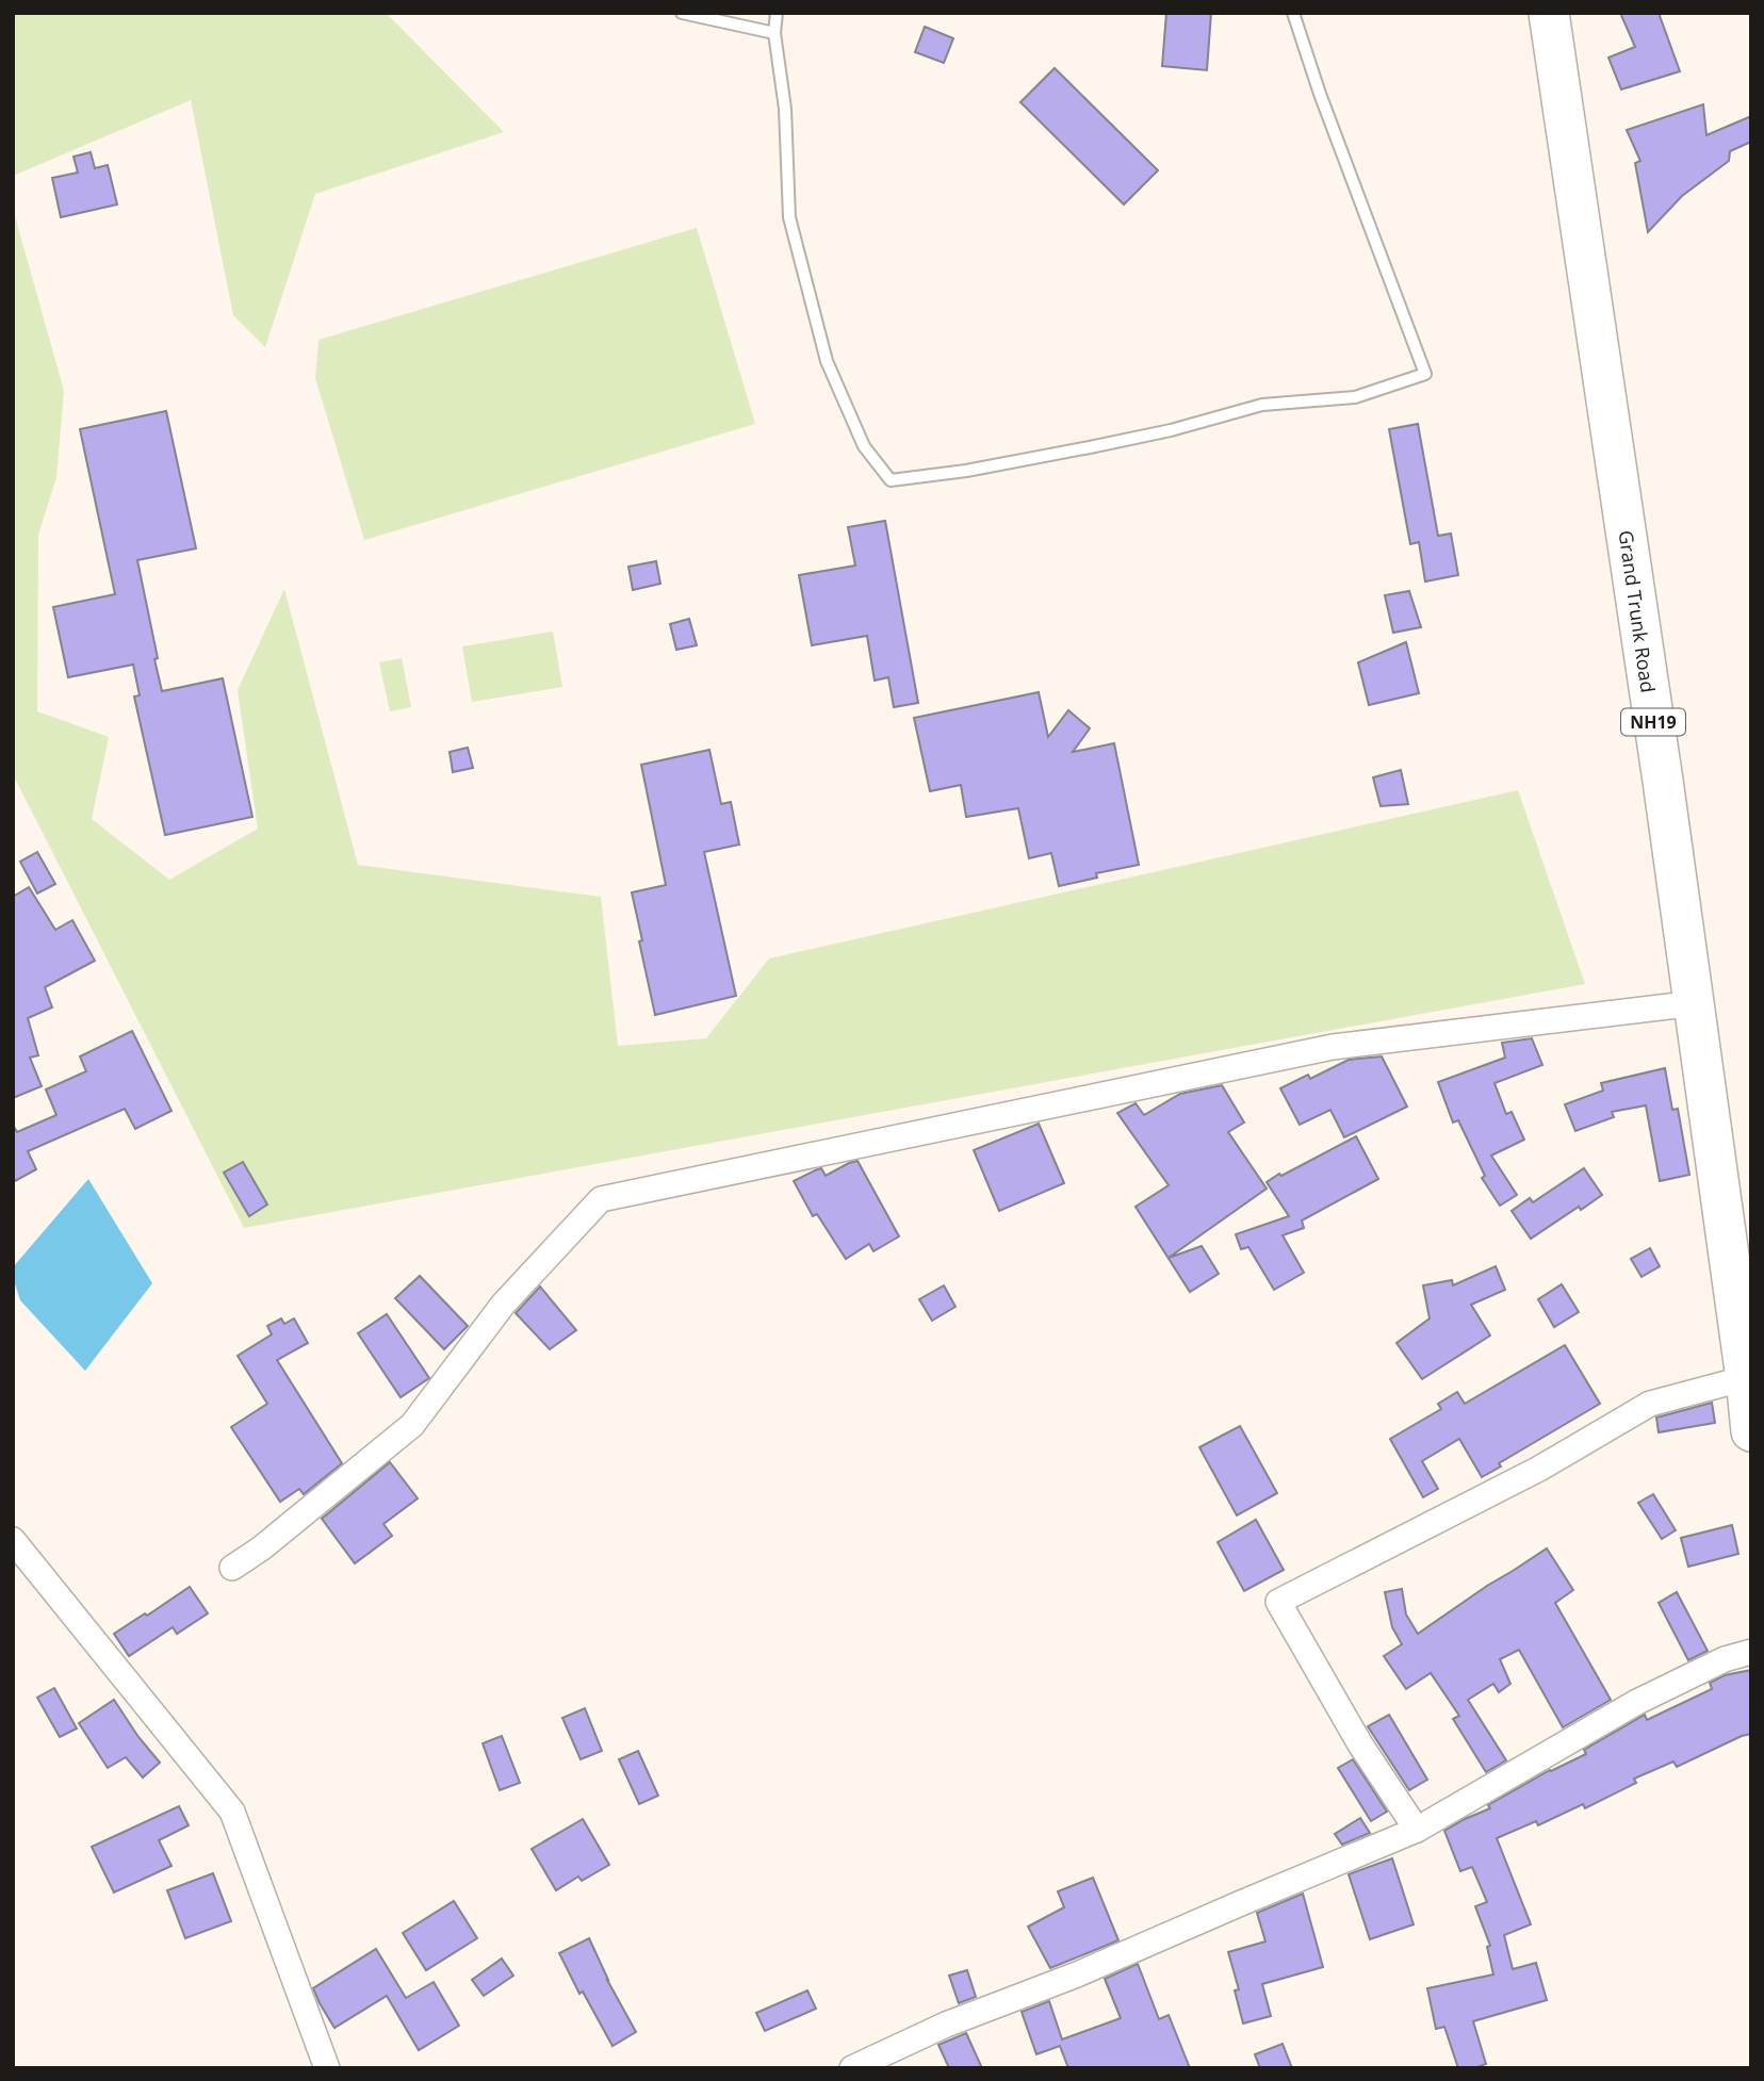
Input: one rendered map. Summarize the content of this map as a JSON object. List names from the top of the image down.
{
  "streets": {
    "highway": ["Grand Trunk Road", "NH19"]
  }
}
